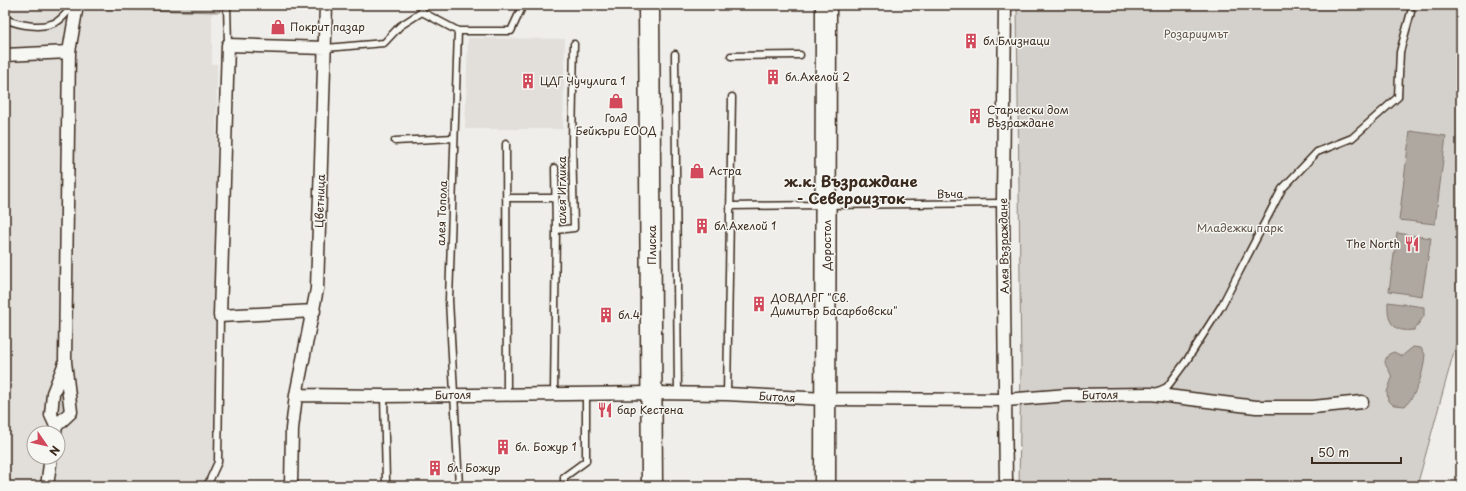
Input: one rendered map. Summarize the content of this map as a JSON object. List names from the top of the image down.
{
  "streets": {
    "main road": ["Плиска", "Доростол"],
    "street": ["Цветница", "Алея Възраждане", "Битоля"],
    "lane": ["алея Иглика", "Въча", "алея Топола"]
  },
  "crossings": [
    ["алея Иглика", "Битоля"],
    ["Въча", "Доростол"],
    ["Въча", "Алея Възраждане"],
    ["Цветница", "Битоля"],
    ["алея Топола", "Битоля"],
    ["Плиска", "Битоля"],
    ["Доростол", "Битоля"],
    ["Алея Възраждане", "Битоля"]
  ],
  "districts": ["ж.к. Възраждане - Североизток"],
  "parks": ["Розариумът", "Младежки парк"],
  "places": {
    "shop": ["Покрит пазар", "Голд Бейкъри ЕООД", "Астра"],
    "building": [
      "бл.Близнаци",
      "бл.Ахелой 2",
      "ЦДГ Чучулига 1",
      "Старчески дом Възраждане",
      "бл.Ахелой 1",
      "ДОВДЛРГ \"Св. Димитър Басарбовски\"",
      "бл.4",
      "бл. Божур 1",
      "бл. Божур"
    ],
    "restaurant": ["The North", "бар Кестена"]
  },
  "scale_bar": "50 m",
  "north": "bottom right"
}
